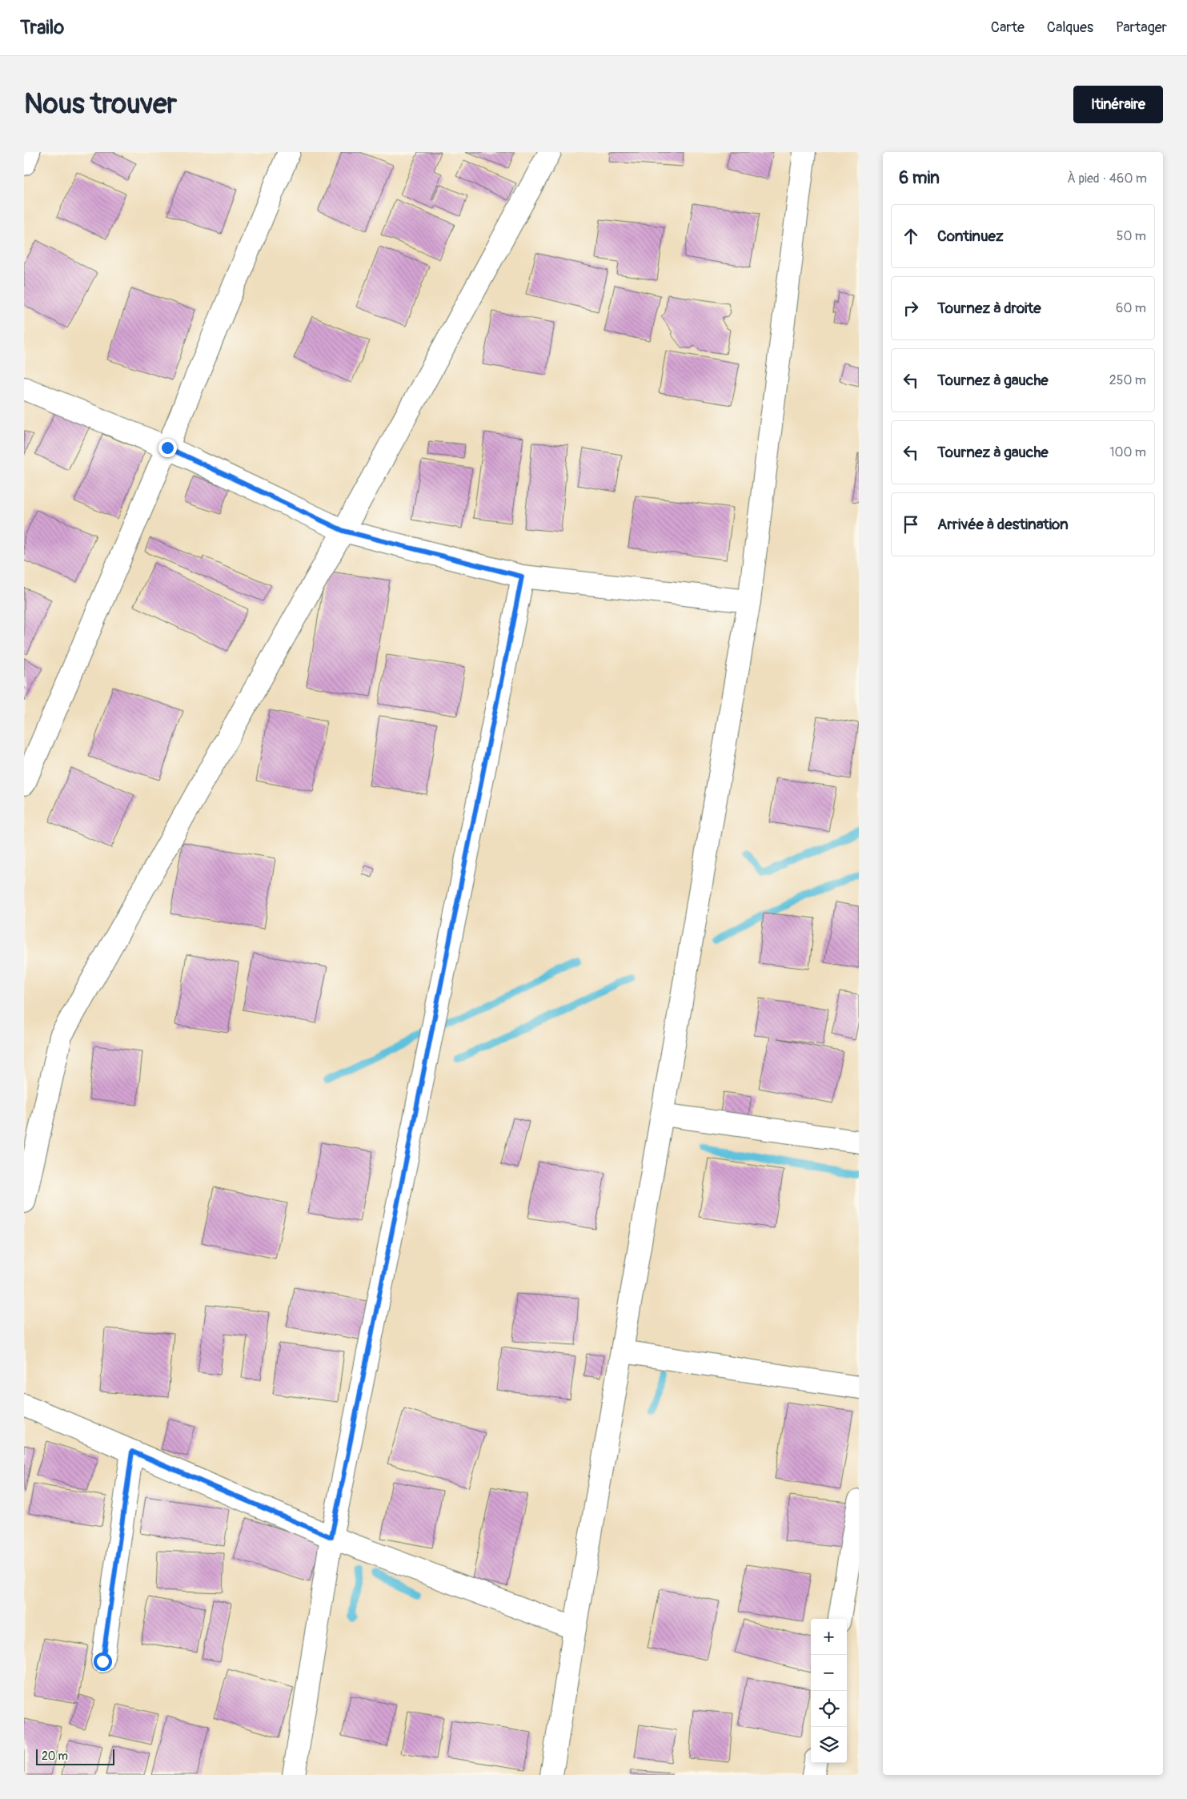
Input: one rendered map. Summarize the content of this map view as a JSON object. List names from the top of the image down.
{
  "scale_bar": "20 m",
  "page": {
    "header": "Trailo",
    "nav": ["Carte", "Calques", "Partager"],
    "buttons": "Itinéraire",
    "title": "Nous trouver",
    "heading": ["6 min", "À pied · 460 m"],
    "list": [
      ["Continuez", "50 m"],
      ["Tournez à droite", "60 m"],
      ["Tournez à gauche", "250 m"],
      ["Tournez à gauche", "100 m"],
      "Arrivée à destination"
    ],
    "map_buttons": ["+", "−"],
    "scale": "20 m"
  }
}
